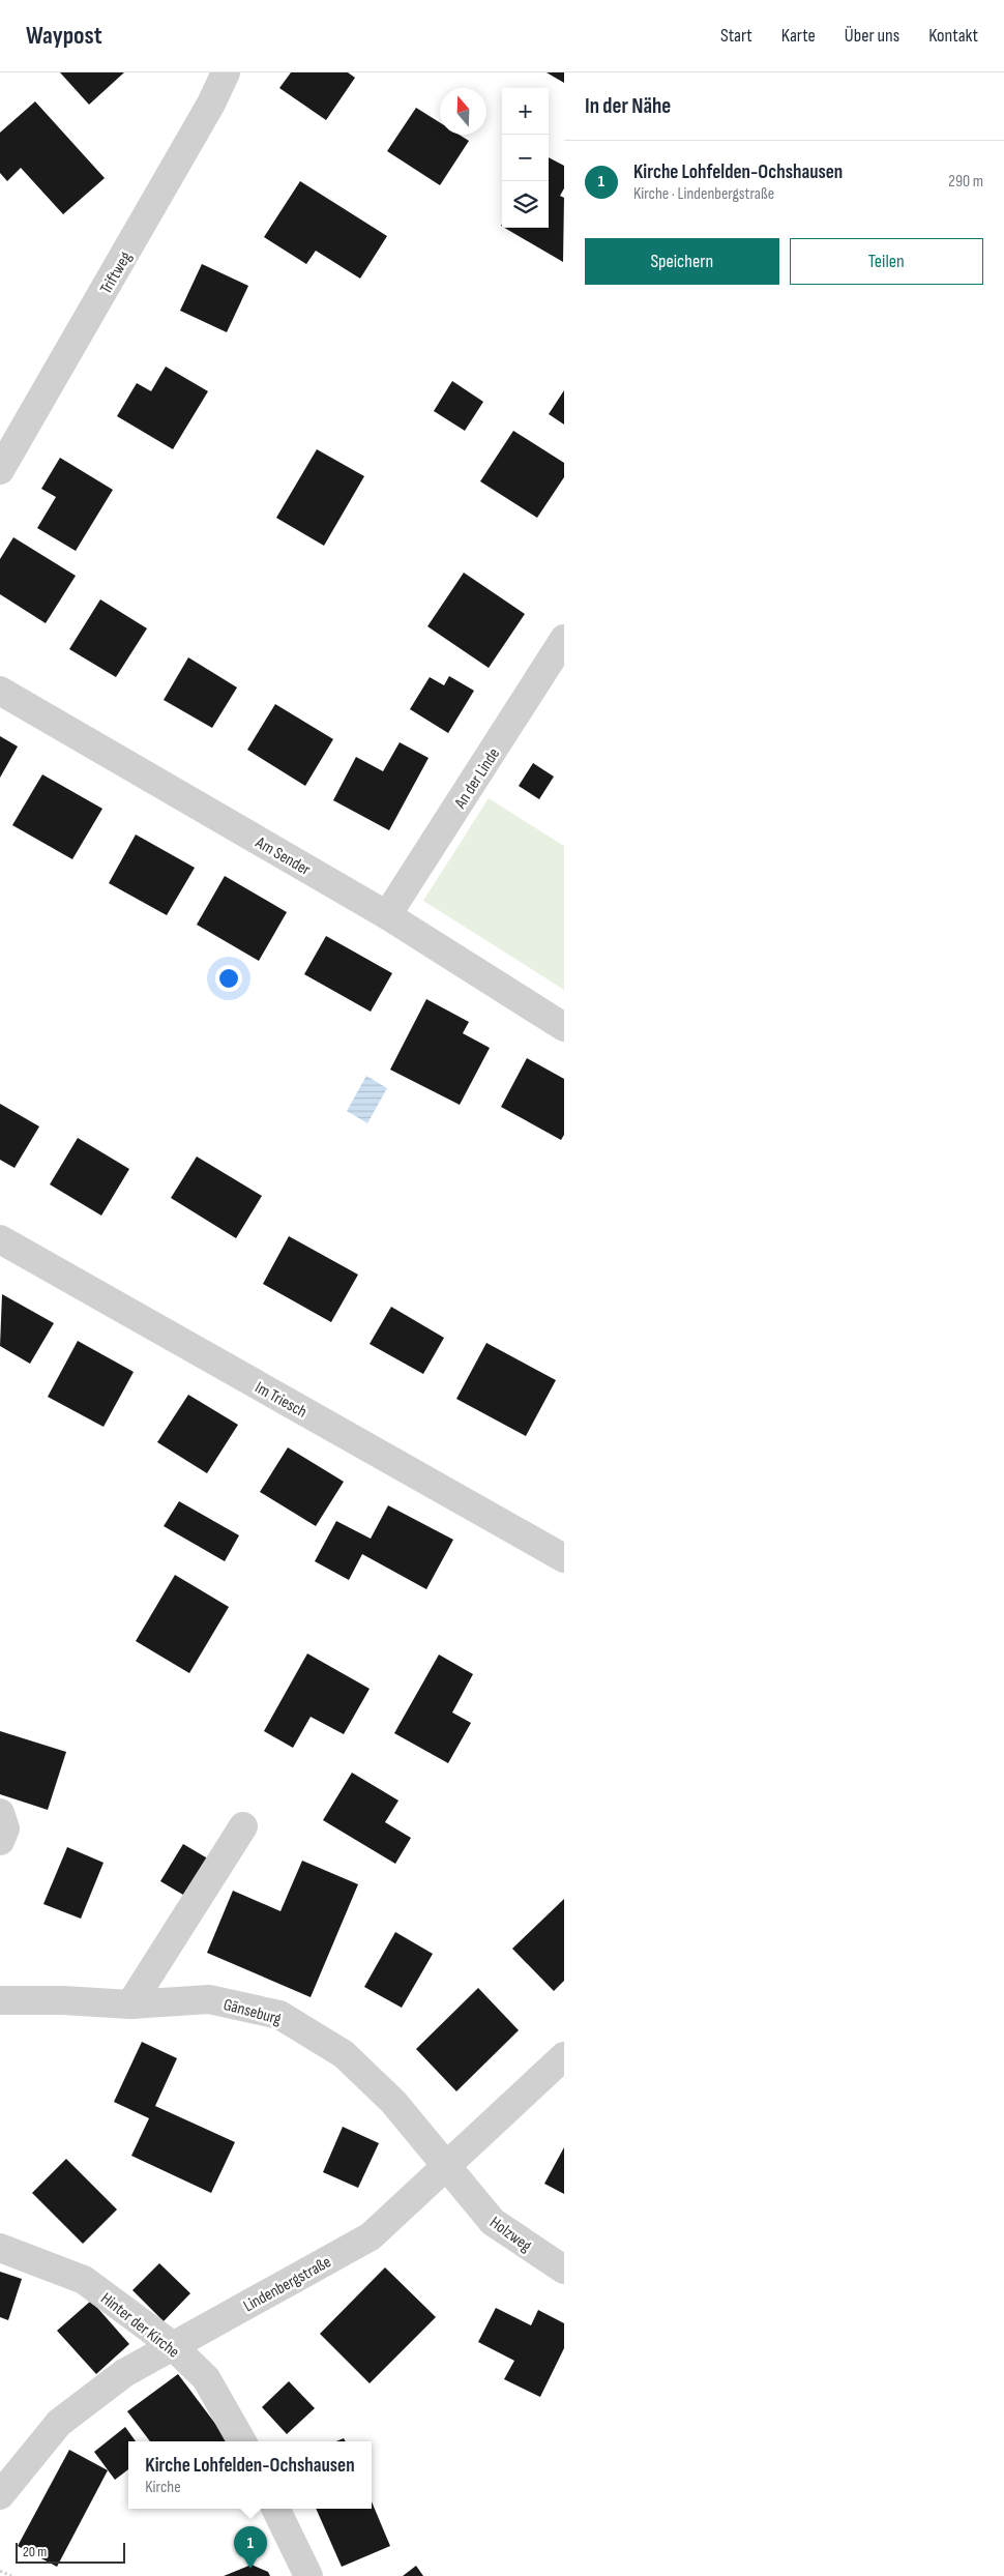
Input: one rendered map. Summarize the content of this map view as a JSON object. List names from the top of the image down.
{
  "streets": {
    "street": [
      "Triftweg",
      "An der Linde",
      "Am Sender",
      "Im Triesch",
      "Gänseburg",
      "Holzweg",
      "Lindenbergstraße",
      "Hinter der Kirche"
    ]
  },
  "crossings": [
    ["An der Linde", "Am Sender"],
    ["Gänseburg", "Holzweg"],
    ["Gänseburg", "Lindenbergstraße"],
    ["Holzweg", "Lindenbergstraße"],
    ["Lindenbergstraße", "Hinter der Kirche"]
  ],
  "scale_bar": "20 m",
  "north": "top",
  "page": {
    "header": "Waypost",
    "nav": [
      "Start",
      "Karte",
      "Über uns",
      "Kontakt"
    ],
    "heading": "In der Nähe",
    "map_buttons": ["+", "−"],
    "list": [
      {
        "mark": "1",
        "name": "Kirche Lohfelden-Ochshausen",
        "note": "Kirche · Lindenbergstraße",
        "value": "290 m"
      }
    ],
    "buttons": ["Speichern", "Teilen"],
    "popup": ["Kirche Lohfelden-Ochshausen", "Kirche"],
    "pins": "1",
    "scale": "20 m"
  }
}
